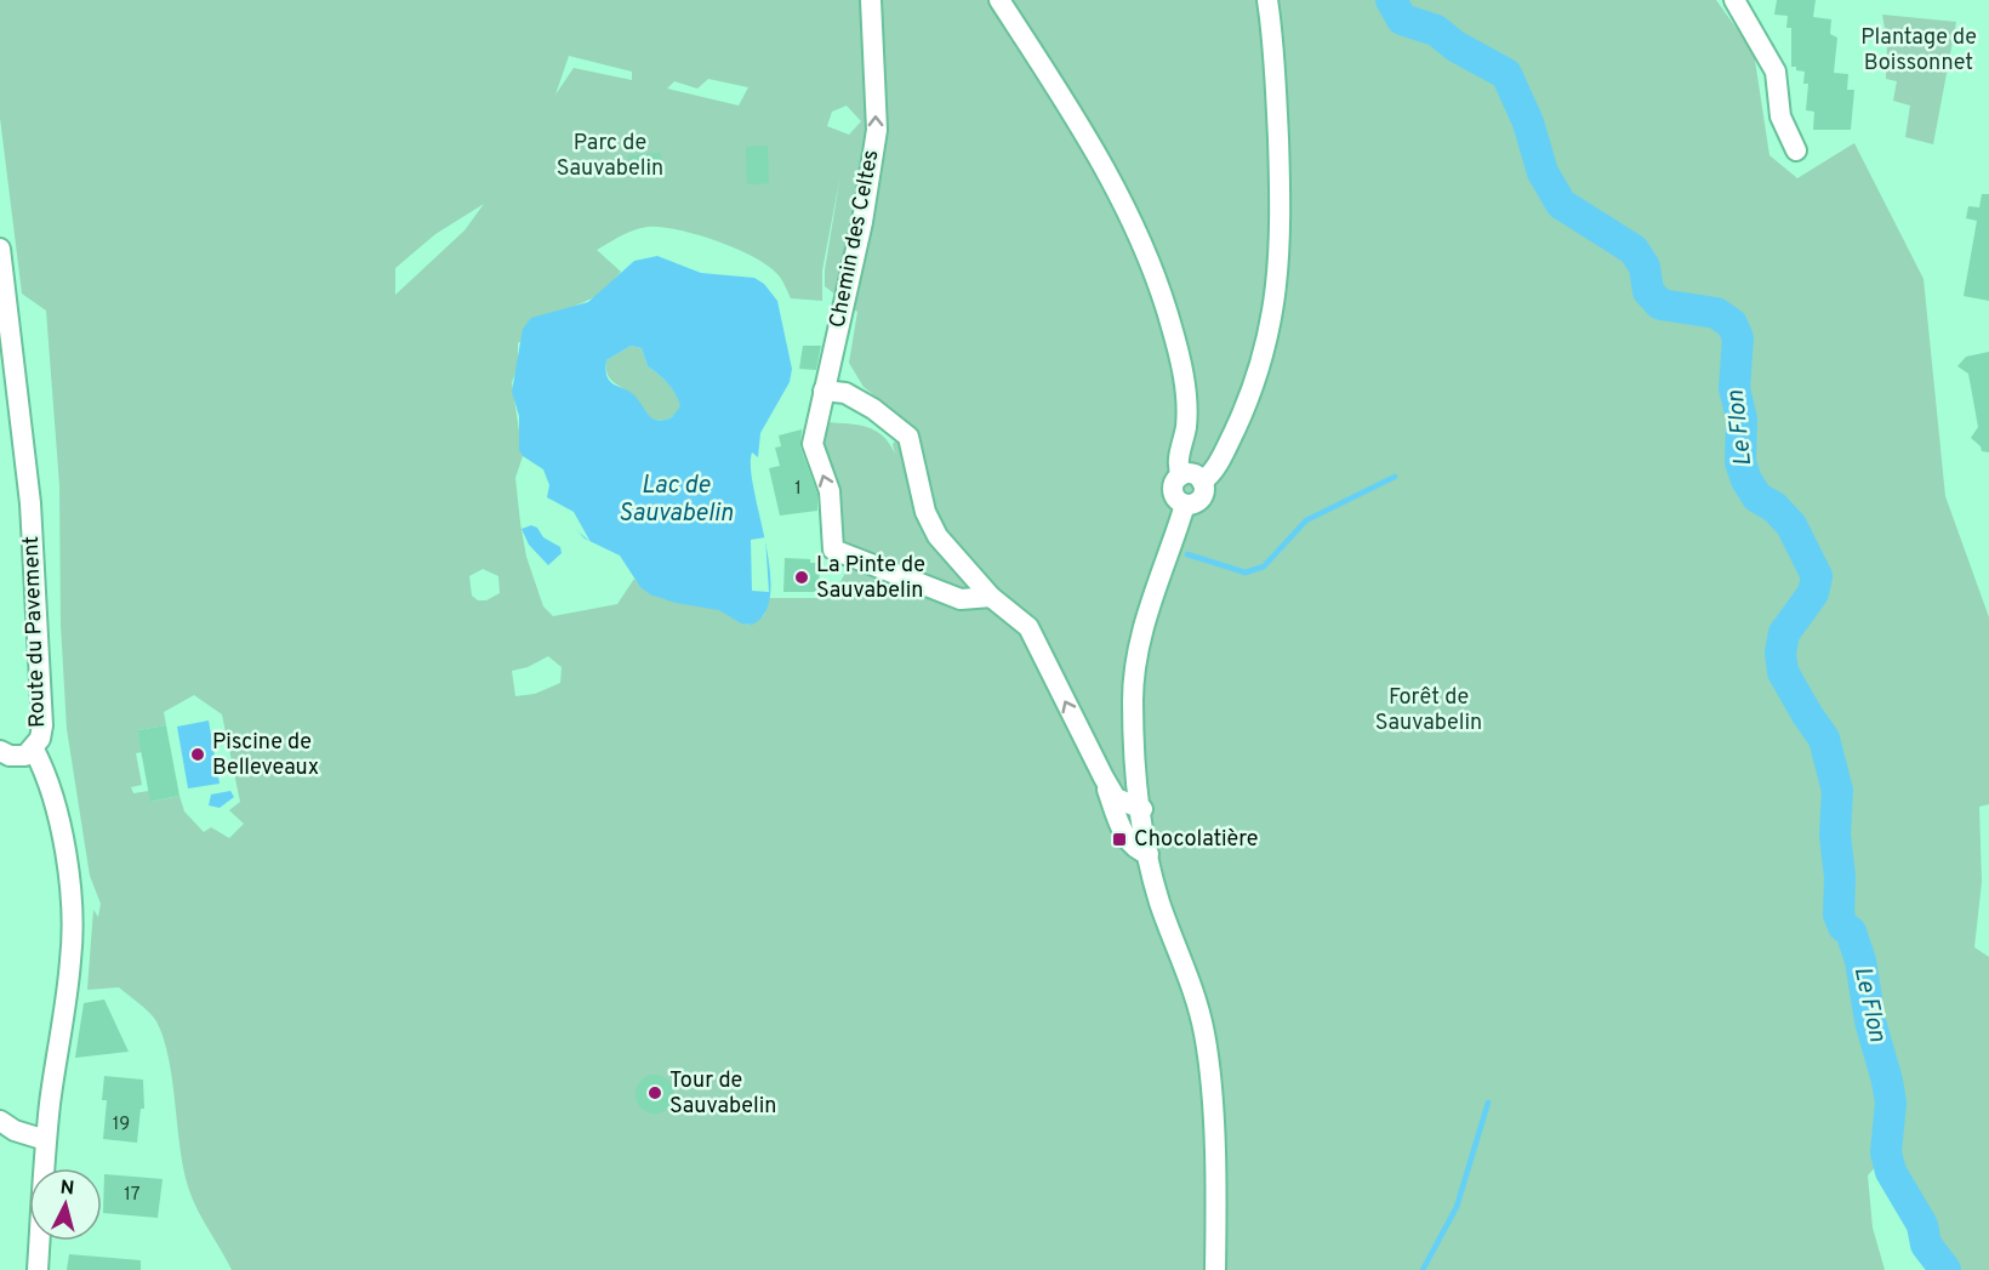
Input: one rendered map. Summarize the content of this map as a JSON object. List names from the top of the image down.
{
  "streets": {
    "street": ["Chemin des Celtes", "Route du Pavement"]
  },
  "one_way": ["Chemin des Celtes"],
  "water": ["Le Flon", "Lac de Sauvabelin"],
  "parks": ["Plantage de Boissonnet", "Parc de Sauvabelin", "Forêt de Sauvabelin"],
  "places": {
    "other": ["La Pinte de Sauvabelin", "Piscine de Belleveaux", "Tour de Sauvabelin"],
    "transit": ["Chocolatière"]
  },
  "house_numbers": ["1", "19", "17"],
  "north": "top"
}
